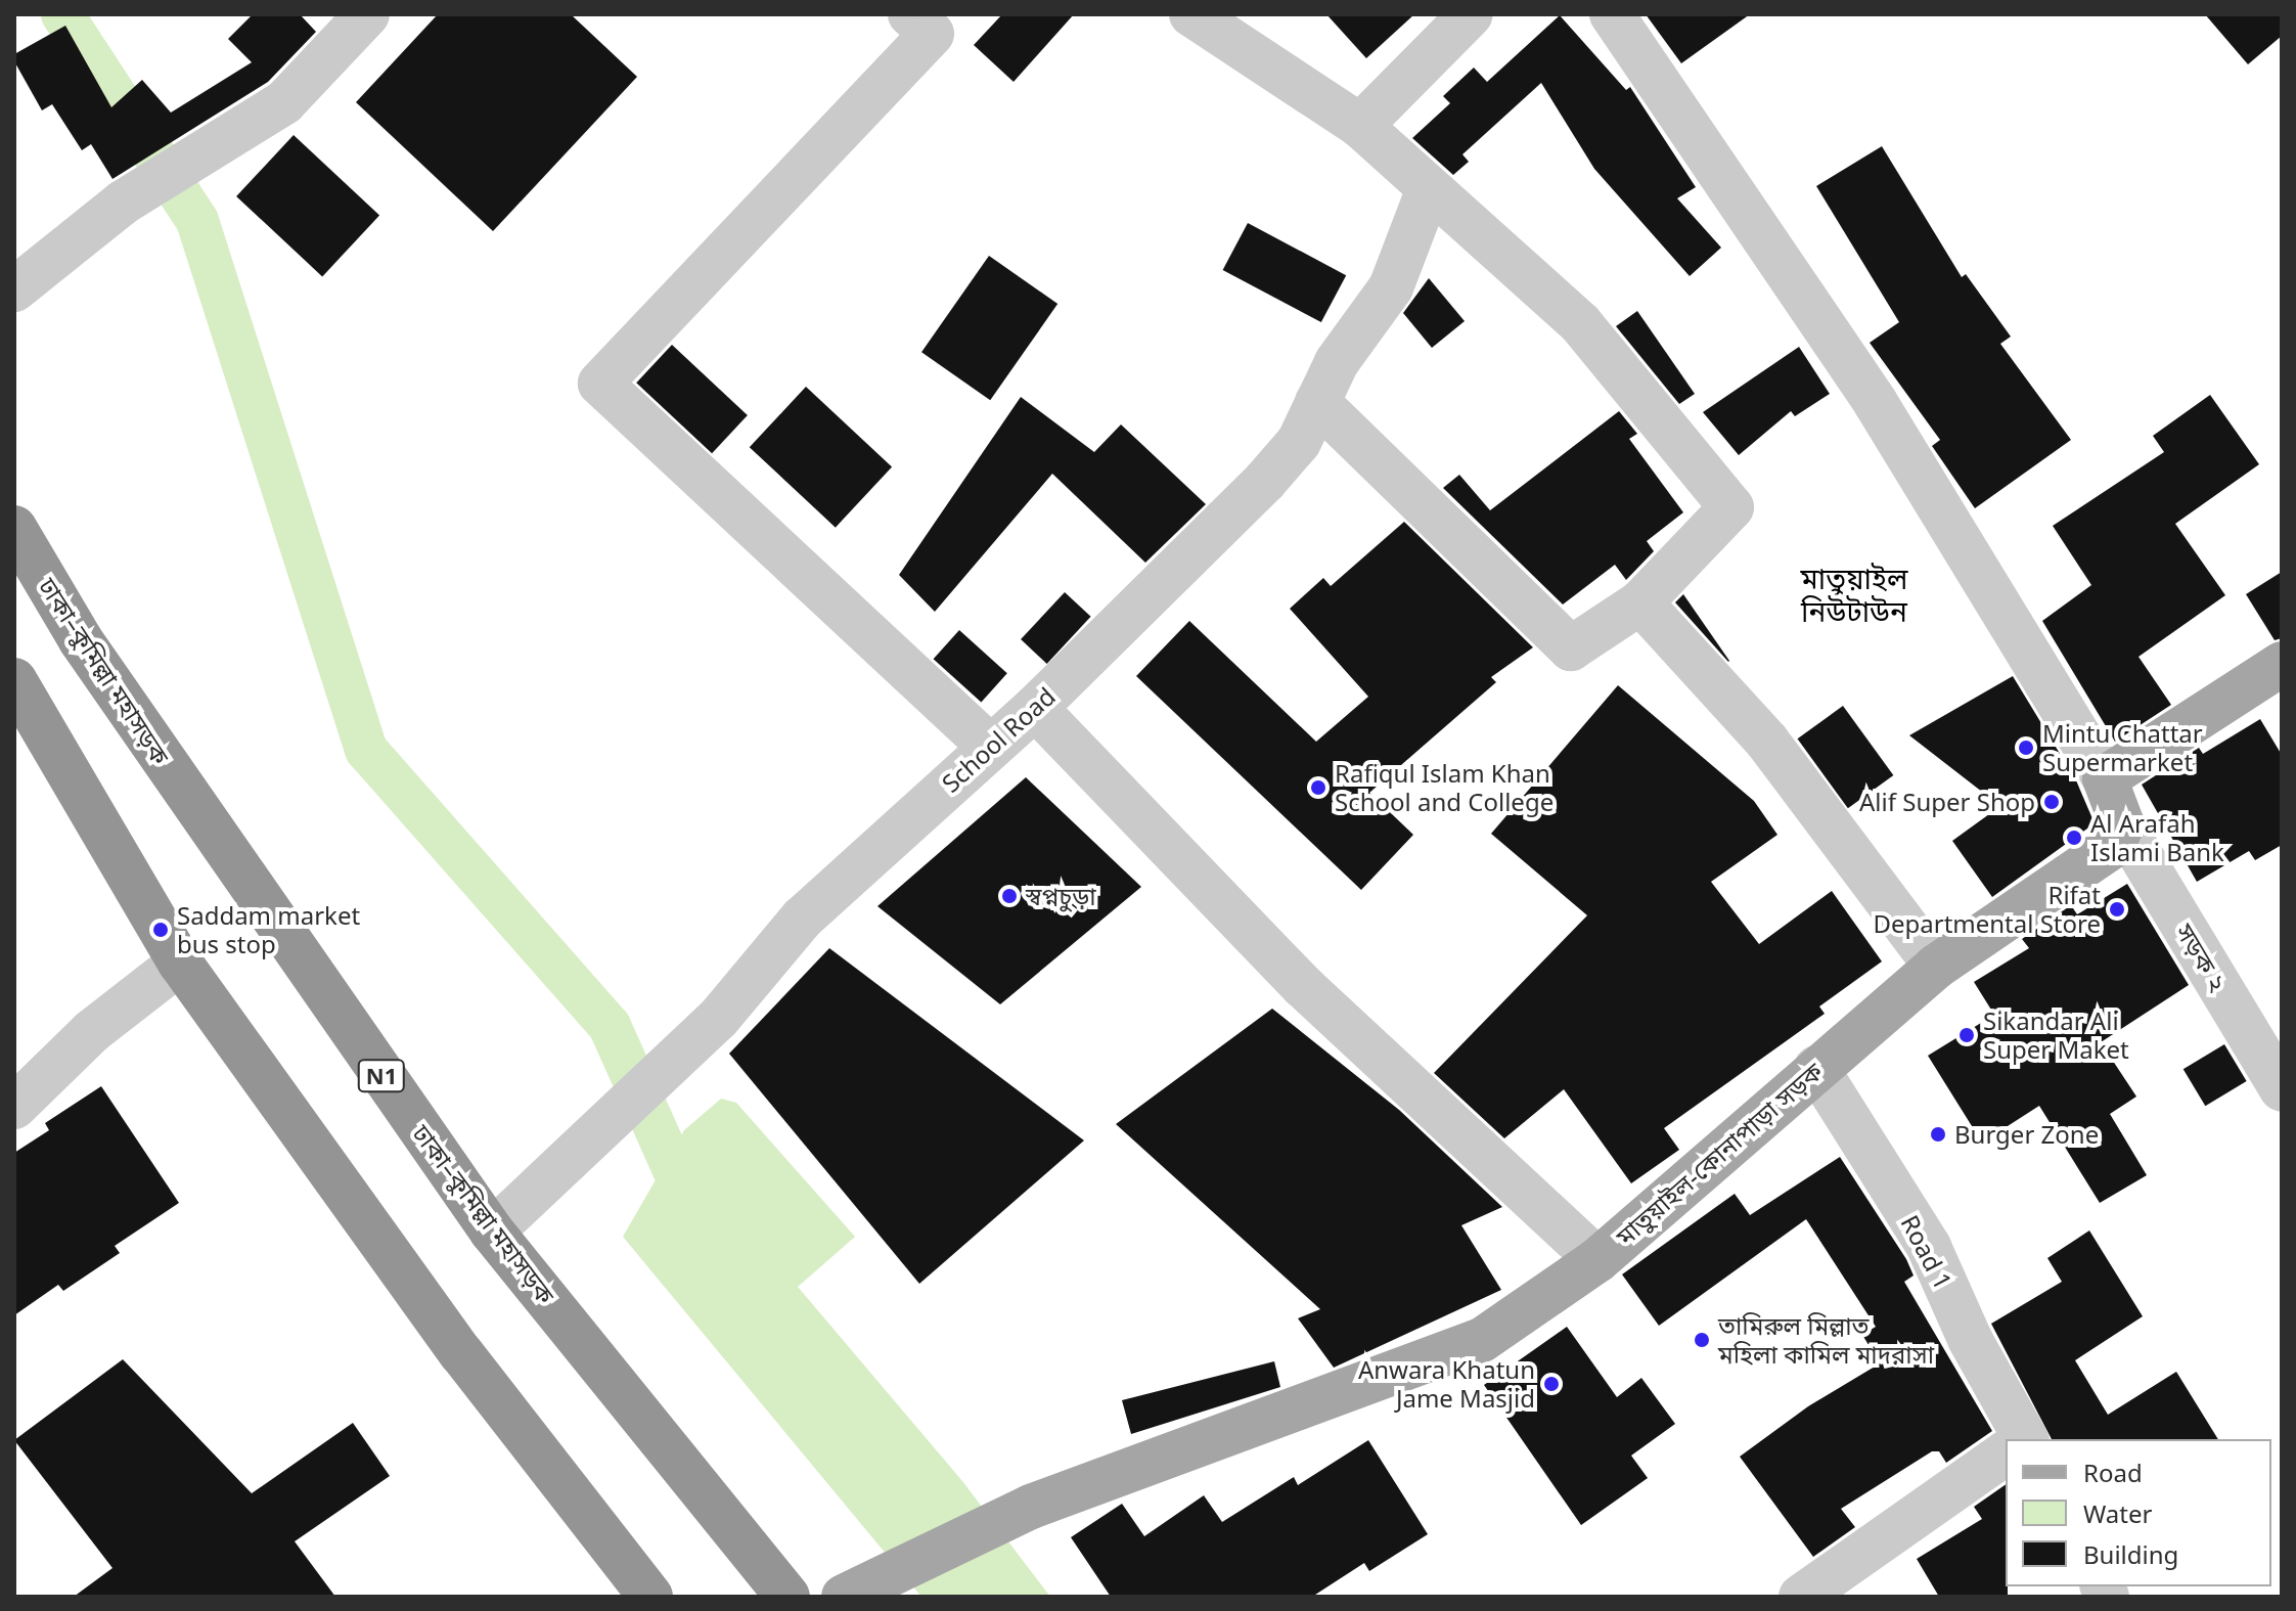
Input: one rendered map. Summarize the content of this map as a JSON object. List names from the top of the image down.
{
  "streets": {
    "highway": ["ঢাকা–কুমিল্লা মহাসড়ক", "N1"],
    "main road": ["মাতুয়াইল-কোনাপাড়া সড়ক"],
    "street": ["School Road", "সড়ক ২", "Road 1"]
  },
  "crossings": [
    ["ঢাকা–কুমিল্লা মহাসড়ক", "School Road"],
    ["সড়ক ২", "মাতুয়াইল-কোনাপাড়া সড়ক"],
    ["মাতুয়াইল-কোনাপাড়া সড়ক", "Road 1"]
  ],
  "districts": ["মাতুয়াইল নিউটাউন"],
  "places": [
    "Mintu Chattar Supermarket",
    "Rafiqul Islam Khan School and College",
    "Alif Super Shop",
    "Al Arafah Islami Bank",
    "স্বপ্নচুড়া",
    "Rifat Departmental Store",
    "Saddam market bus stop",
    "Sikandar Ali Super Maket",
    "Burger Zone",
    "তামিরুল মিল্লাত মহিলা কামিল মাদরাসা",
    "Anwara Khatun Jame Masjid"
  ],
  "legend": ["Road", "Water", "Building"]
}
